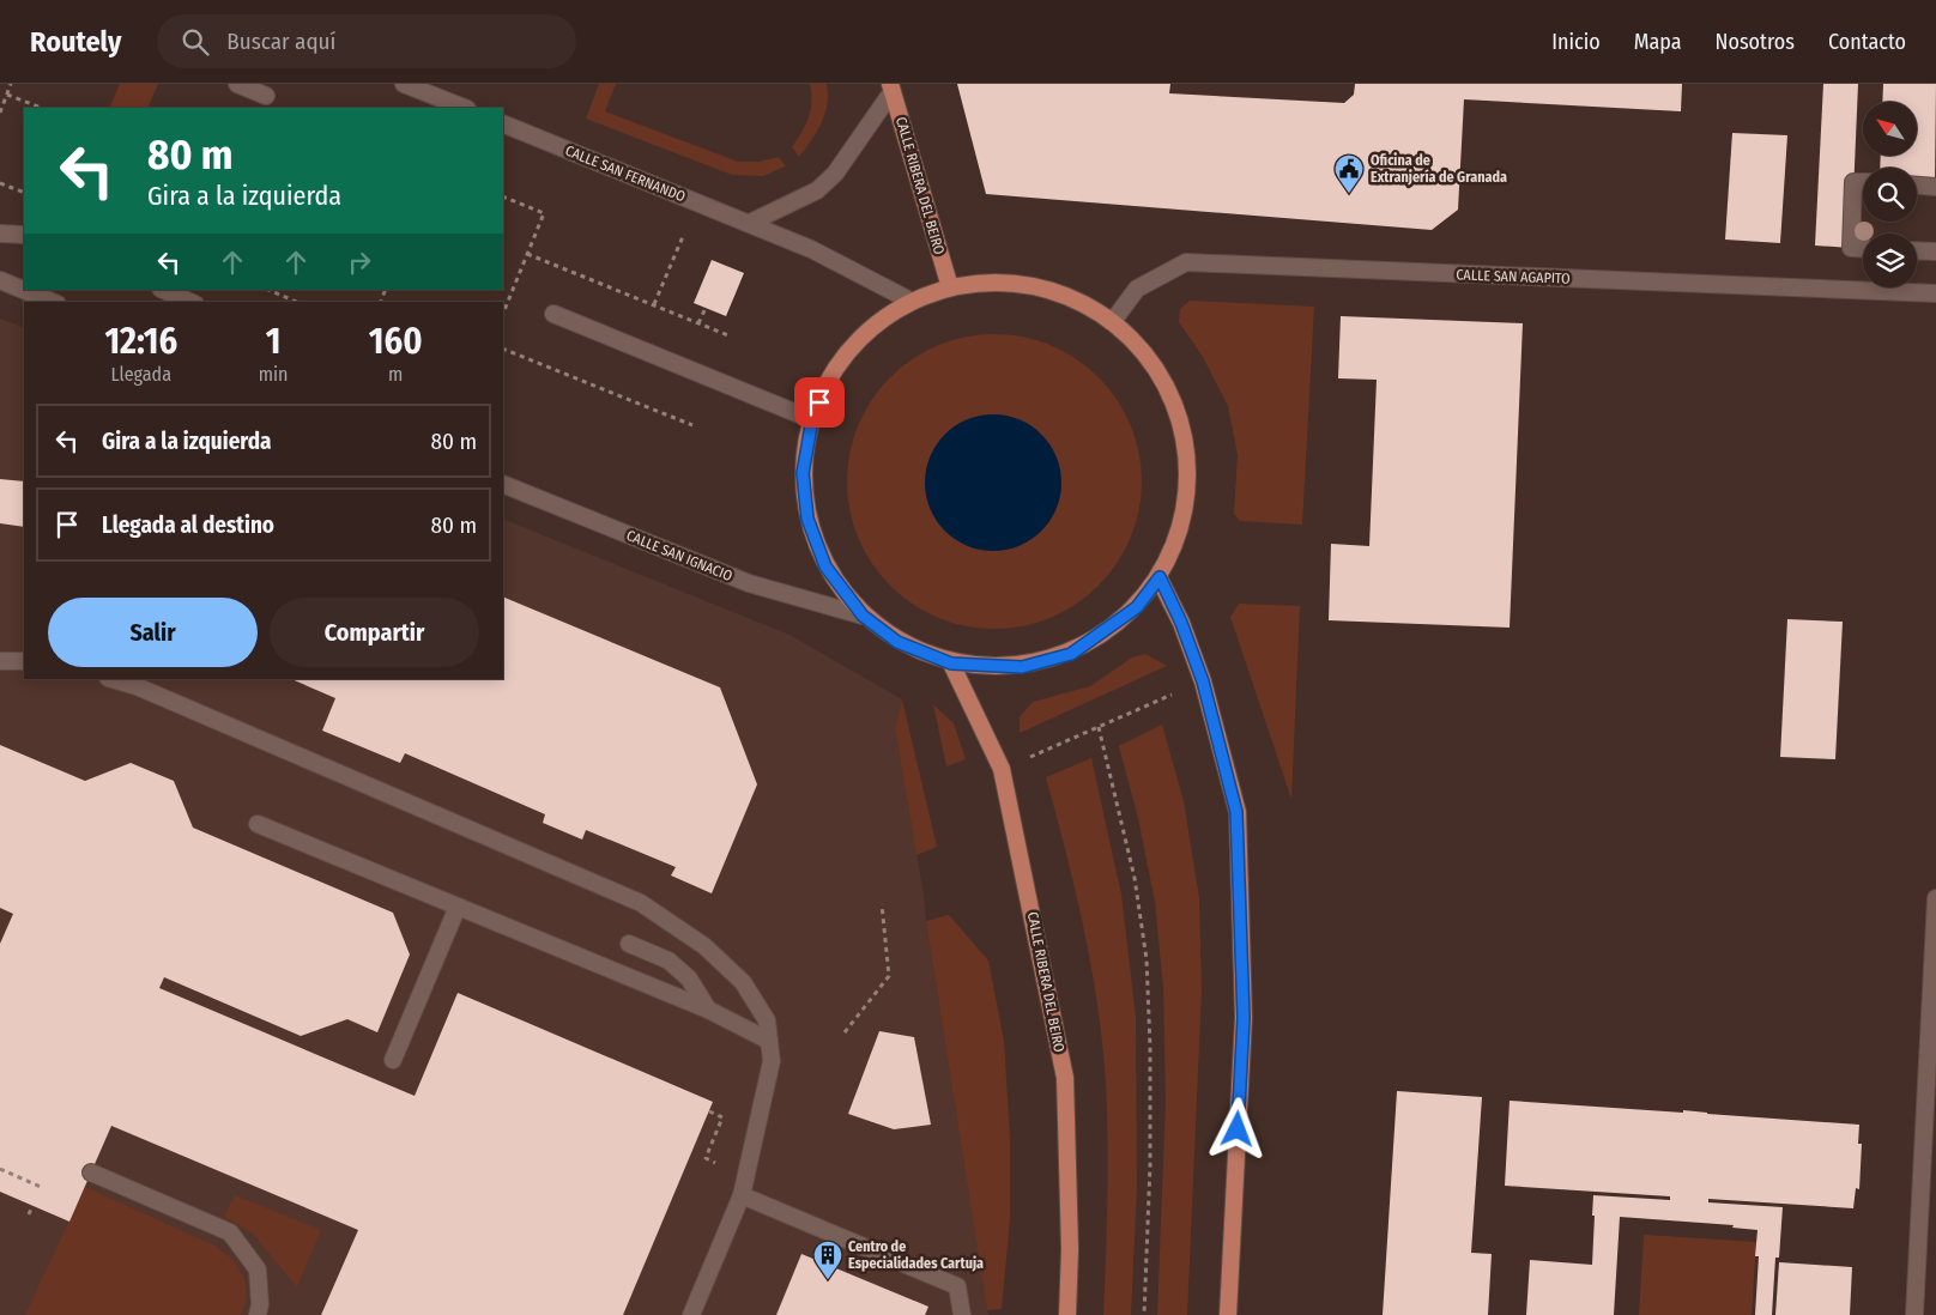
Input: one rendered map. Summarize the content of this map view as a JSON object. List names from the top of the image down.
{
  "streets": {
    "main road": ["CALLE RIBERA DEL BEIRO"],
    "street": ["CALLE SAN FERNANDO", "CALLE SAN AGAPITO", "CALLE SAN IGNACIO"]
  },
  "places": {
    "public building": ["Oficina de Extranjería de Granada"],
    "building": ["Centro de Especialidades Cartuja"]
  },
  "north": "top left",
  "page": {
    "header": "Routely",
    "search": "Buscar aquí",
    "nav": [
      "Inicio",
      "Mapa",
      "Nosotros",
      "Contacto"
    ],
    "turn": ["80 m", "Gira a la izquierda"],
    "eta": [
      "12:16",
      "Llegada",
      "1",
      "min",
      "160",
      "m"
    ],
    "list": [
      {
        "name": "Gira a la izquierda",
        "value": "80 m"
      },
      {
        "name": "Llegada al destino",
        "value": "80 m"
      }
    ],
    "buttons": ["Salir", "Compartir"]
  }
}
